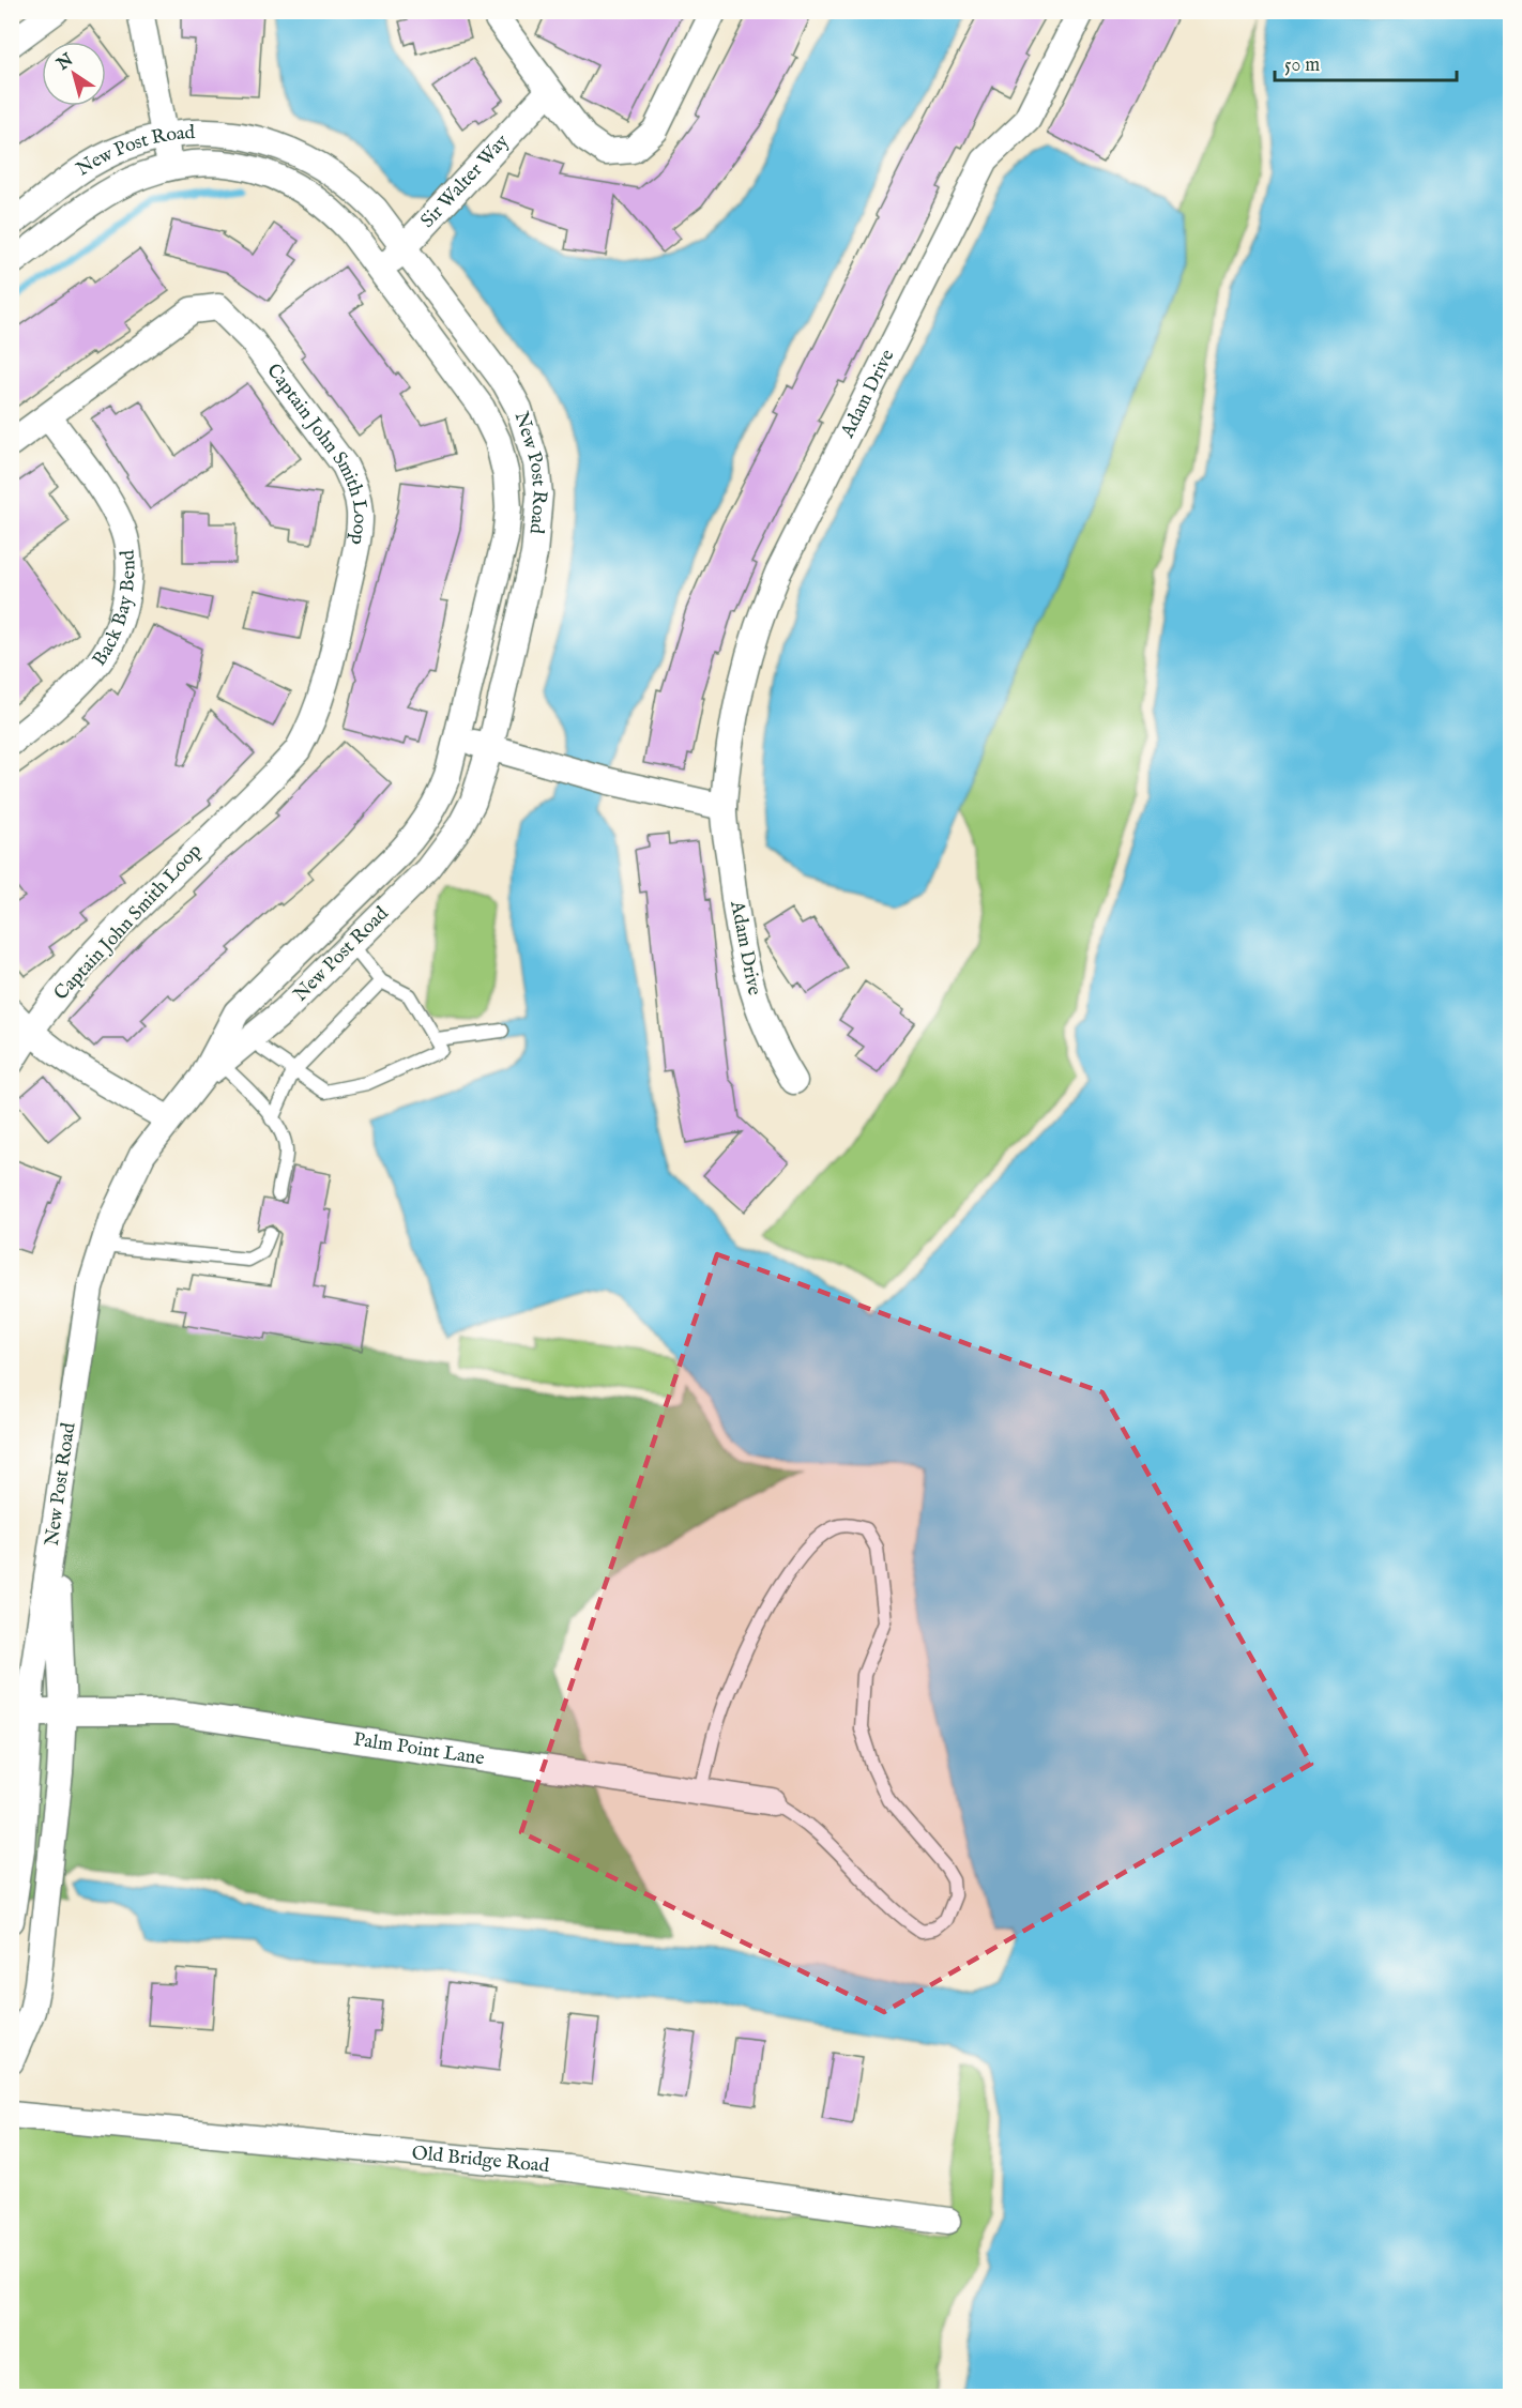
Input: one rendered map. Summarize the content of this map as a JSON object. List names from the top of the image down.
{
  "streets": {
    "street": [
      "New Post Road",
      "Sir Walter Way",
      "Adam Drive",
      "Captain John Smith Loop",
      "Back Bay Bend",
      "Palm Point Lane",
      "Old Bridge Road"
    ]
  },
  "crossings": [
    ["New Post Road", "Sir Walter Way"],
    ["New Post Road", "Palm Point Lane"],
    ["Captain John Smith Loop", "Back Bay Bend"]
  ],
  "scale_bar": "50 m",
  "north": "top left"
}
